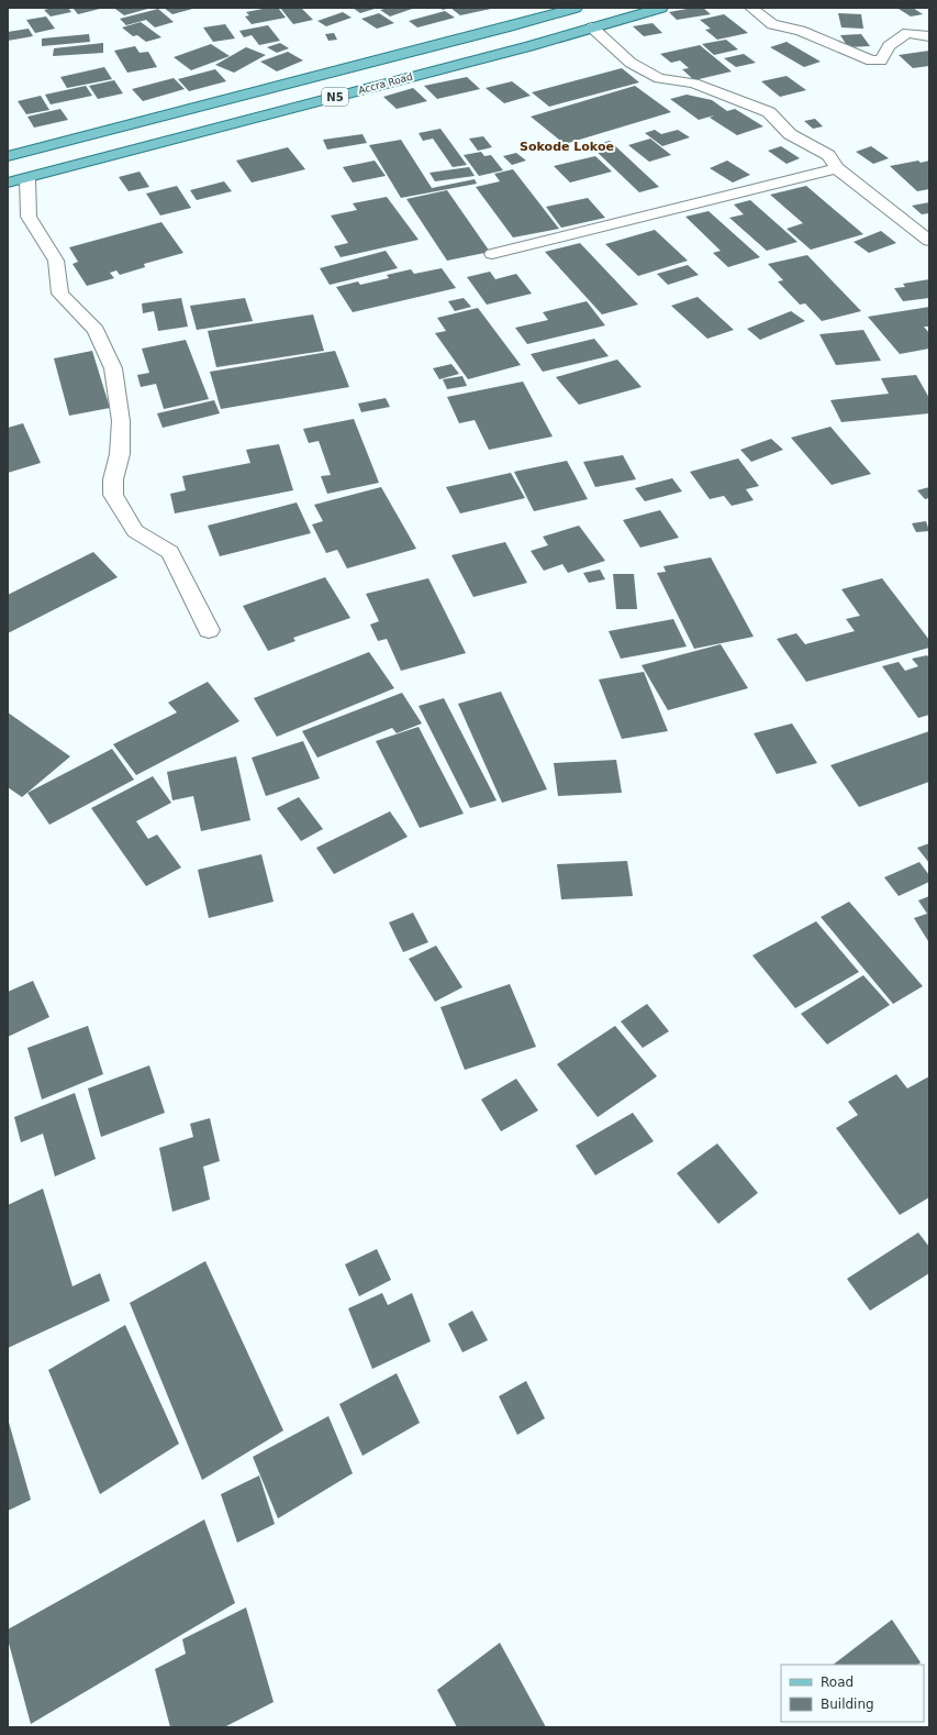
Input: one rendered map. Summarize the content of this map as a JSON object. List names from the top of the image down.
{
  "streets": {
    "main road": ["Accra Road", "N5"]
  },
  "districts": ["Sokode Lokoe"],
  "legend": ["Road", "Building"]
}
